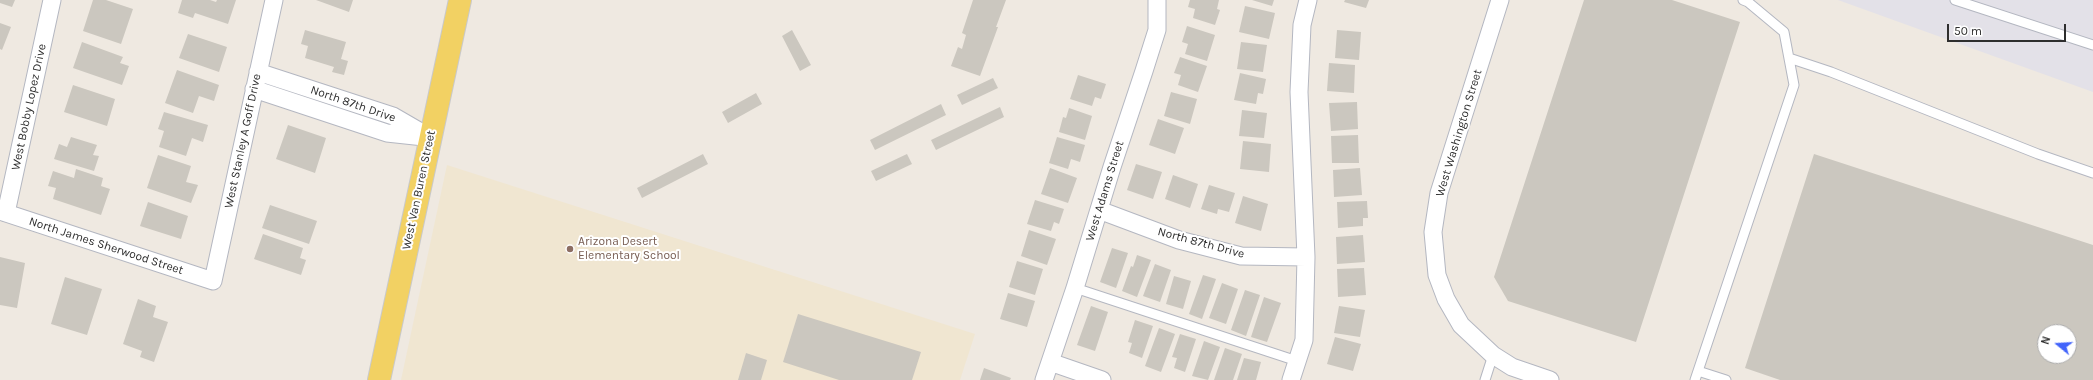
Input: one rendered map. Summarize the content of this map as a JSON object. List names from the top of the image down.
{
  "streets": {
    "main road": ["West Van Buren Street"],
    "street": [
      "North 87th Drive",
      "West Bobby Lopez Drive",
      "West Washington Street",
      "West Stanley A Goff Drive",
      "West Adams Street",
      "North James Sherwood Street"
    ]
  },
  "crossings": [
    ["North 87th Drive", "West Stanley A Goff Drive"],
    ["North 87th Drive", "West Van Buren Street"],
    ["North 87th Drive", "West Adams Street"],
    ["West Bobby Lopez Drive", "North James Sherwood Street"],
    ["West Stanley A Goff Drive", "North James Sherwood Street"]
  ],
  "places": ["Arizona Desert Elementary School"],
  "scale_bar": "50 m",
  "north": "left"
}
